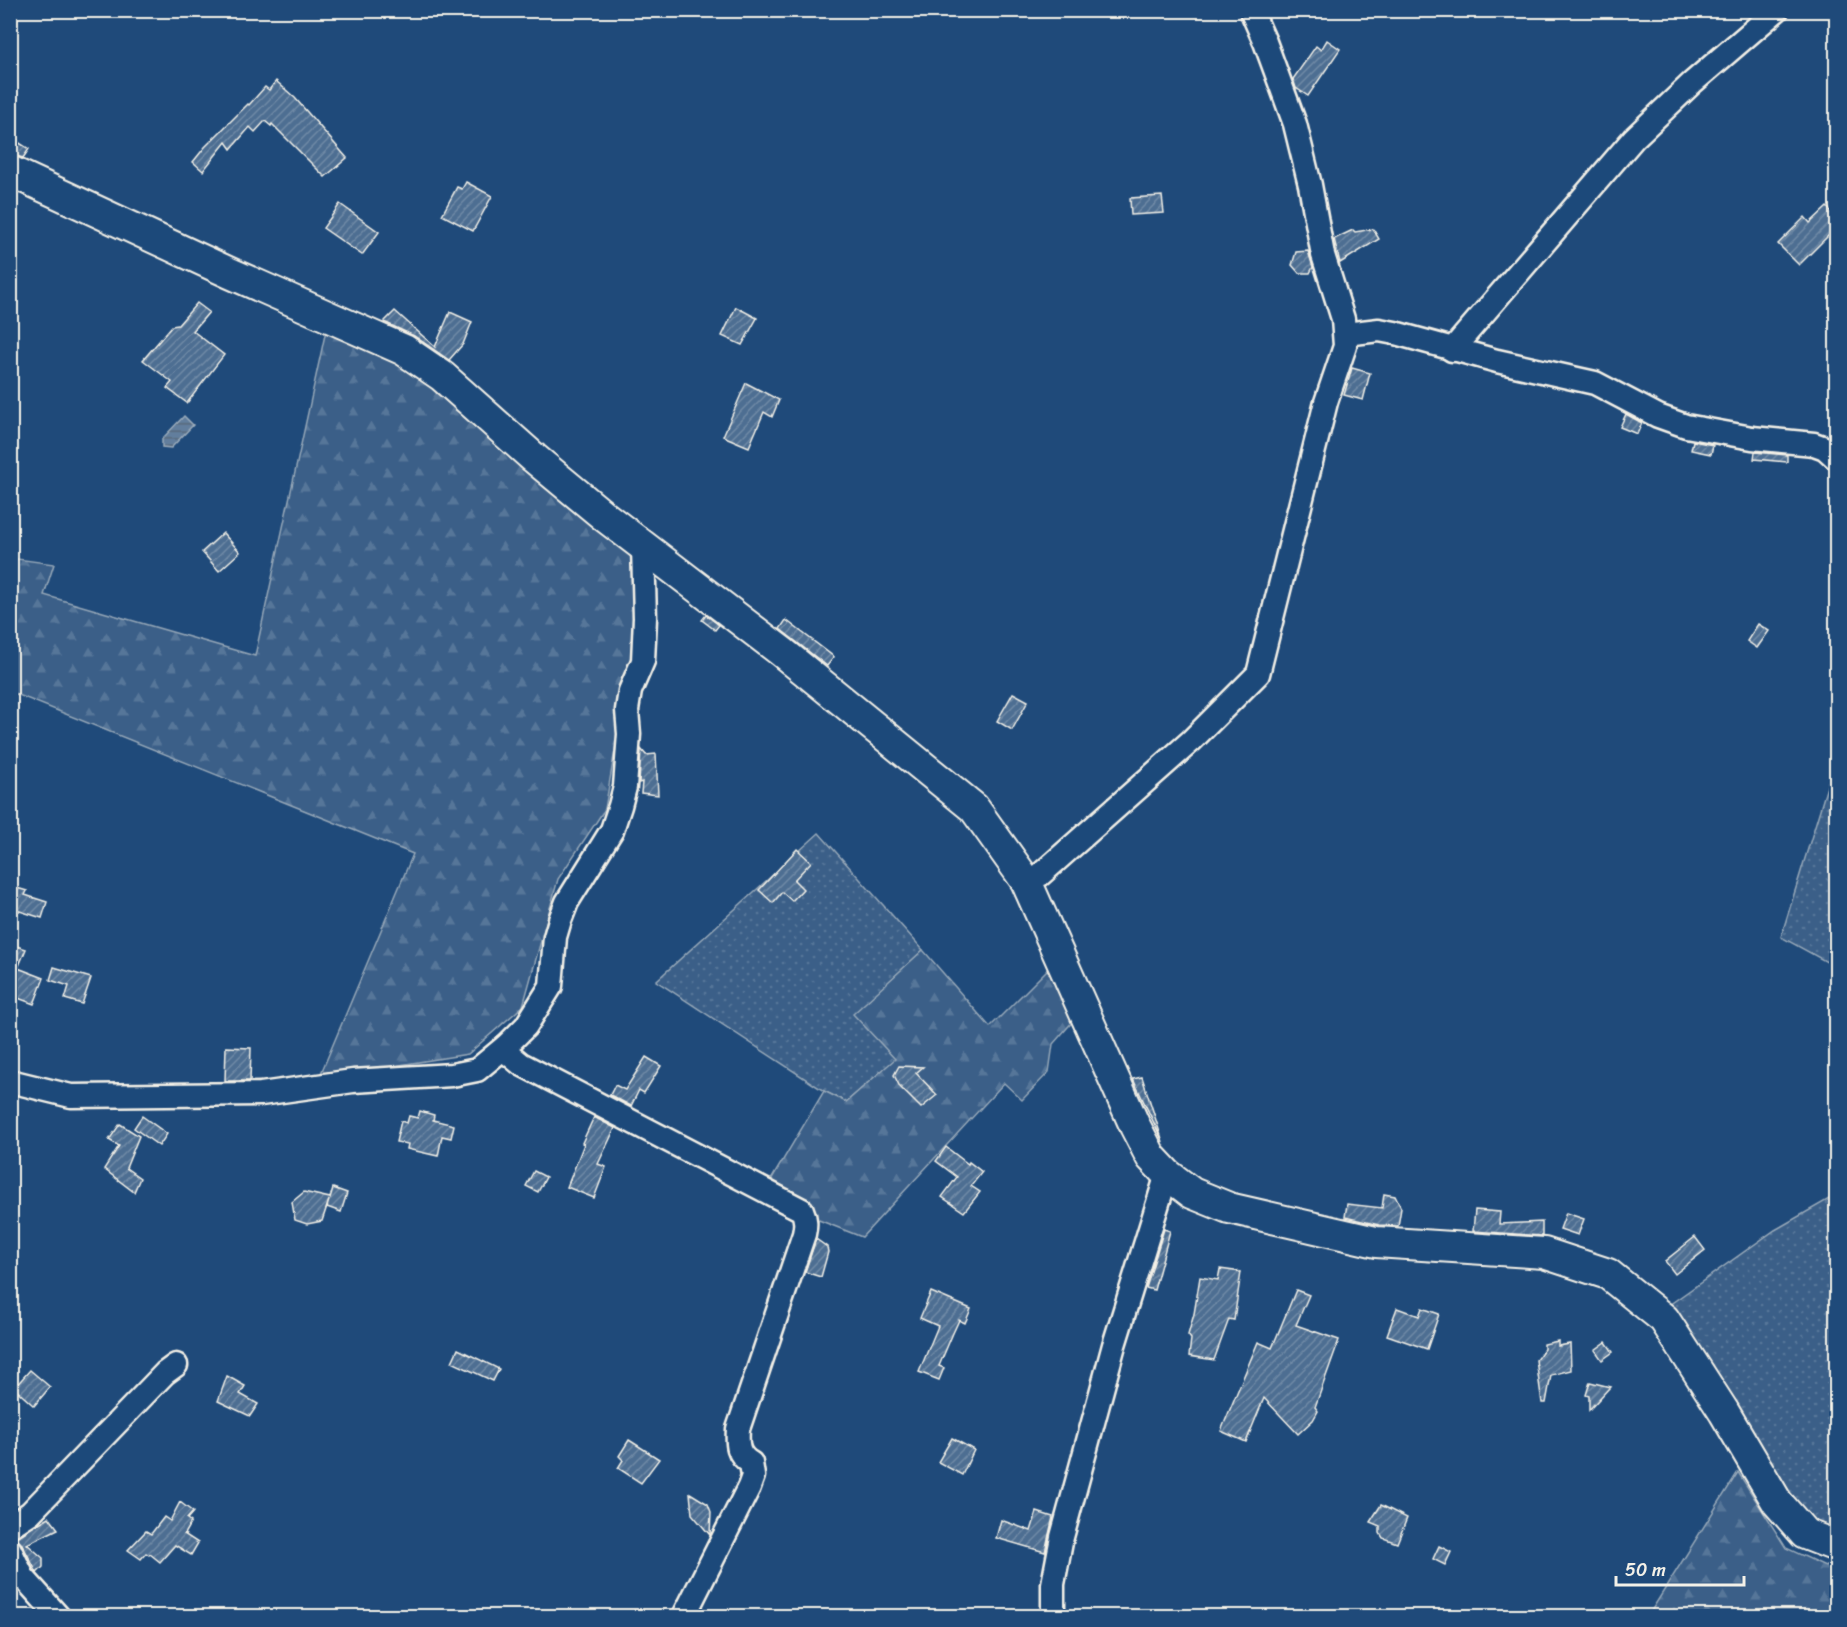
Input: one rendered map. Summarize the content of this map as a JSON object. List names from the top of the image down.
{
  "scale_bar": "50 m"
}
